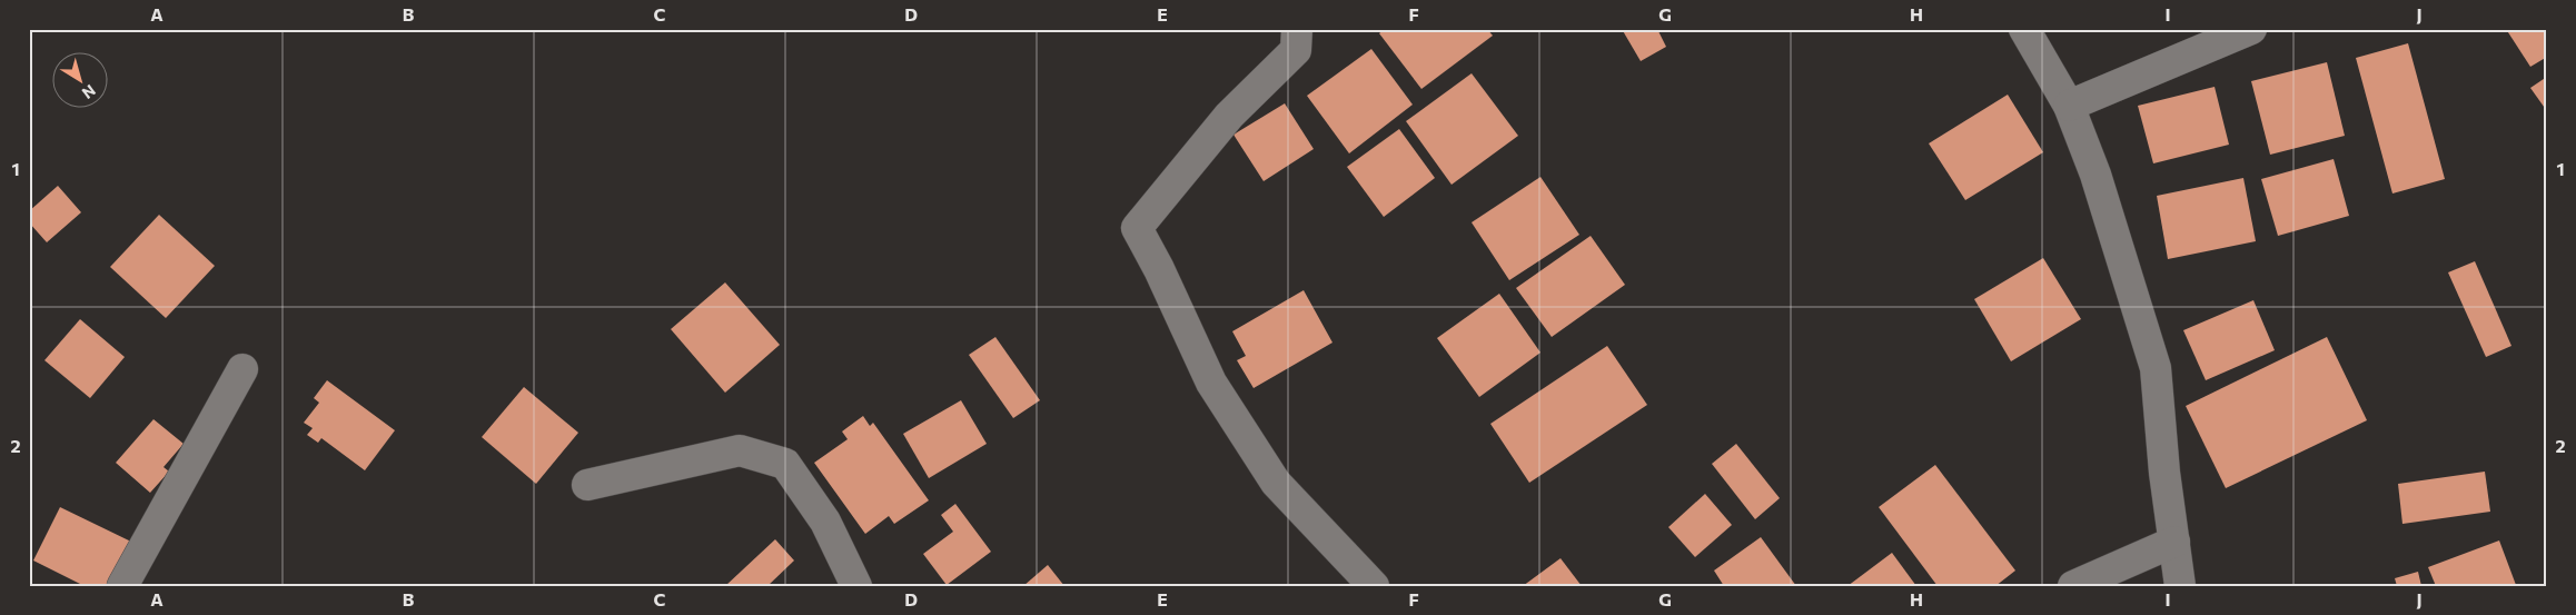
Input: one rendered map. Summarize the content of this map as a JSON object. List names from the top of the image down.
{
  "north": "bottom right",
  "grid": {
    "columns": [
      "A",
      "B",
      "C",
      "D",
      "E",
      "F",
      "G",
      "H",
      "I",
      "J"
    ],
    "rows": ["1", "2"]
  }
}
